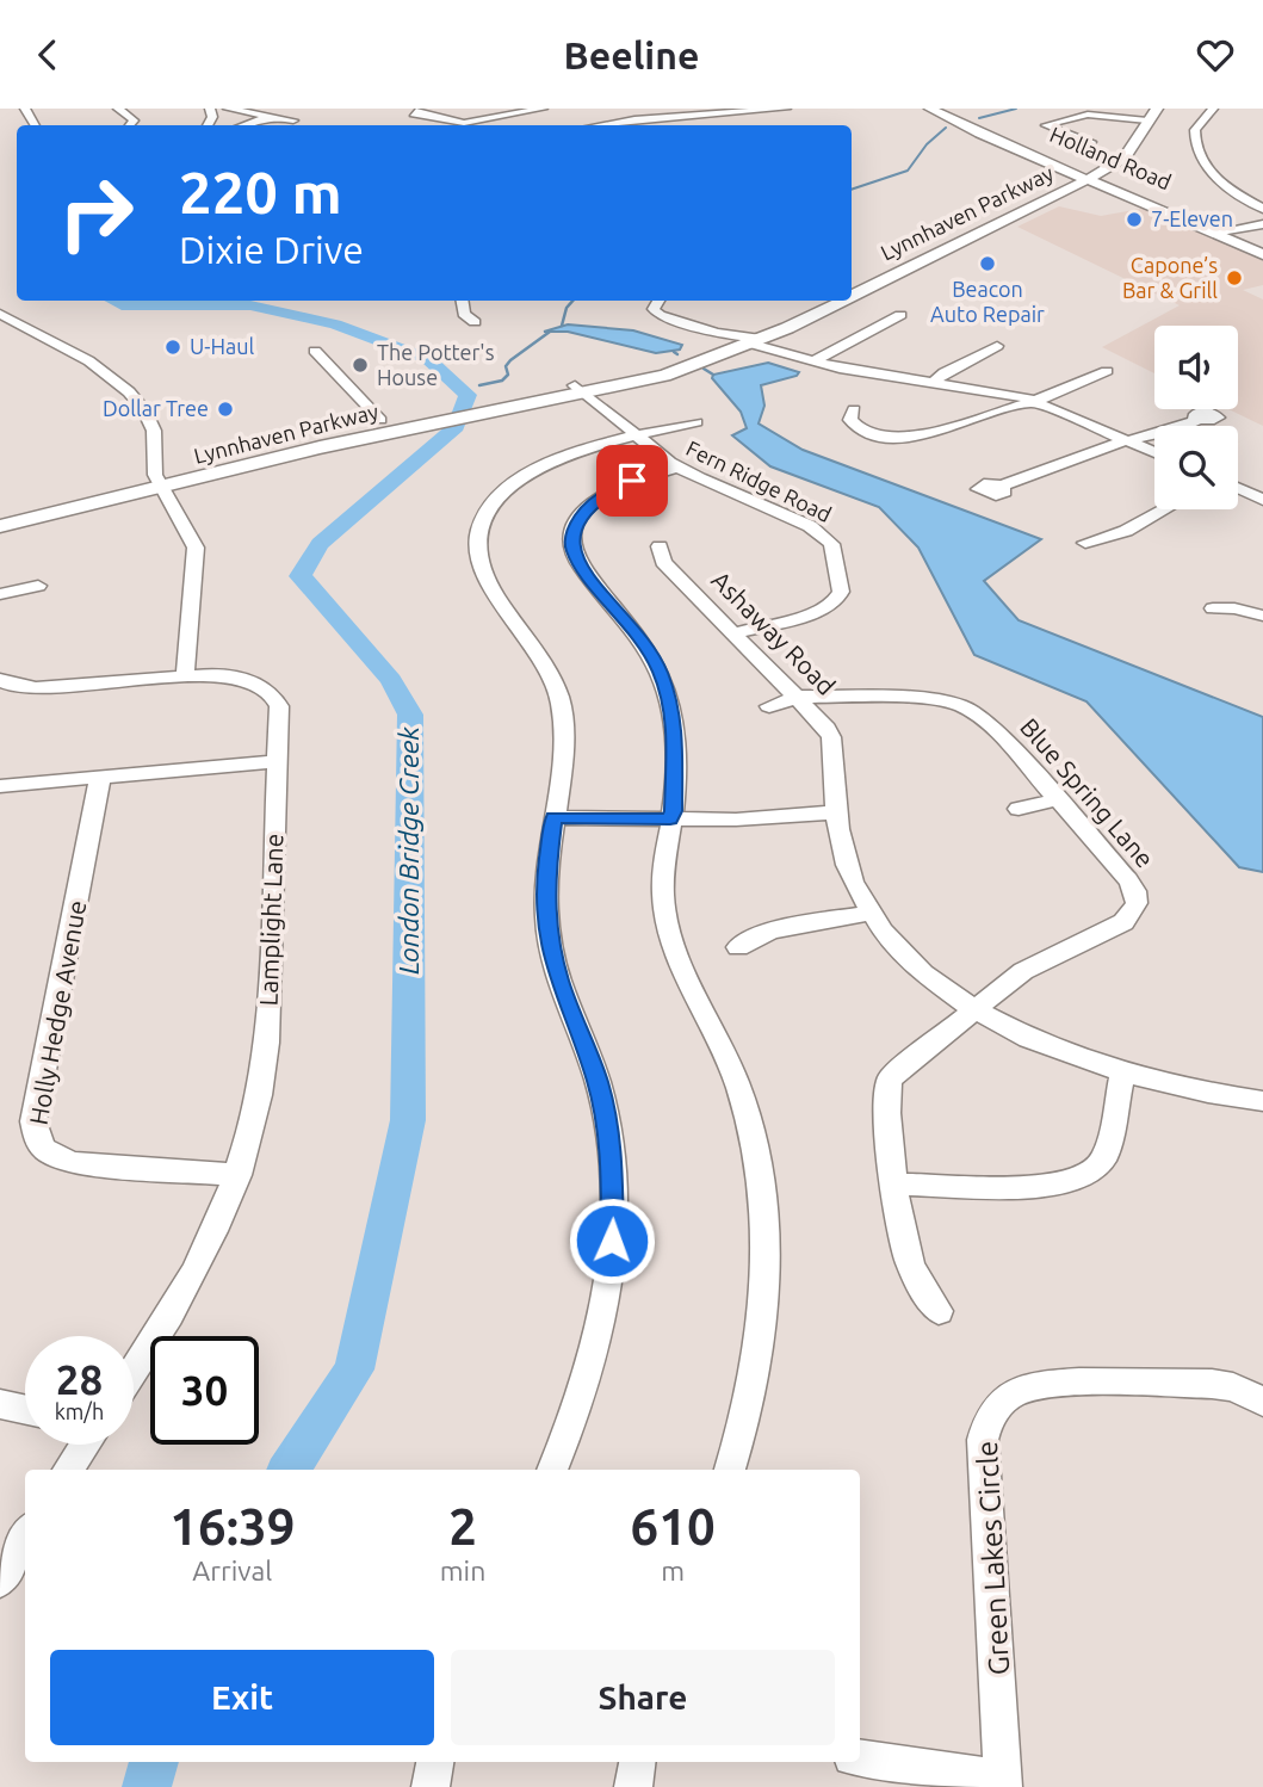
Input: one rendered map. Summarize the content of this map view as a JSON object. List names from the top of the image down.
{
  "streets": {
    "main road": ["Holland Road", "Lynnhaven Parkway"],
    "street": [
      "Fern Ridge Road",
      "Ashaway Road",
      "Blue Spring Lane",
      "Lamplight Lane",
      "Holly Hedge Avenue",
      "Green Lakes Circle"
    ]
  },
  "crossings": [
    ["Holland Road", "Lynnhaven Parkway"],
    ["Lynnhaven Parkway", "Fern Ridge Road"],
    ["Fern Ridge Road", "Ashaway Road"],
    ["Ashaway Road", "Blue Spring Lane"],
    ["Lamplight Lane", "Holly Hedge Avenue"]
  ],
  "water": ["London Bridge Creek"],
  "places": [
    "7-Eleven",
    "Beacon Auto Repair",
    "Capone’s Bar & Grill",
    "U-Haul",
    "The Potter's House",
    "Dollar Tree"
  ],
  "page": {
    "header": "Beeline",
    "turn": ["220 m", "Dixie Drive"],
    "speed": "28 km/h",
    "limit": "30",
    "eta": [
      "16:39",
      "Arrival",
      "2",
      "min",
      "610",
      "m"
    ],
    "buttons": ["Exit", "Share"]
  }
}
